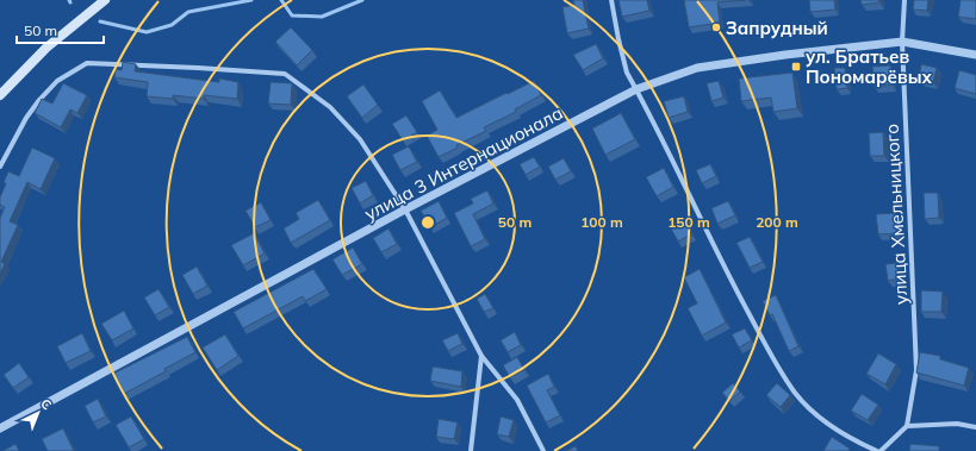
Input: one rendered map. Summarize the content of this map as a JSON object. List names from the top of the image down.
{
  "streets": {
    "street": ["улица 3 Интернационала", "улица Хмельницкого"]
  },
  "crossings": [
    ["улица 3 Интернационала", "улица Хмельницкого"]
  ],
  "places": {
    "other": ["Запрудный"],
    "transit": ["ул. Братьев Пономарёвых"]
  },
  "scale_bar": "50 m",
  "north": "top right",
  "rings": [
    "50 m",
    "100 m",
    "150 m",
    "200 m"
  ]
}
